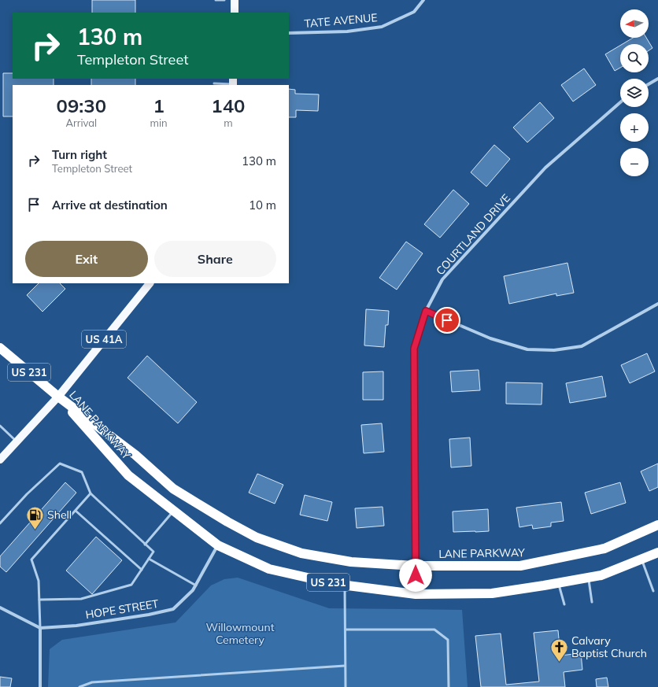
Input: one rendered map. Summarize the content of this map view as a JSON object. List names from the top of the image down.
{
  "streets": {
    "highway": ["US 231", "LANE PARKWAY"],
    "main road": ["US 41A"],
    "street": ["TATE AVENUE", "COURTLAND DRIVE", "HOPE STREET"]
  },
  "crossings": [
    ["COURTLAND DRIVE", "LANE PARKWAY"],
    ["US 41A", "US 231"],
    ["US 41A", "LANE PARKWAY"],
    ["US 231", "LANE PARKWAY"],
    ["LANE PARKWAY", "HOPE STREET"]
  ],
  "parks": ["Willowmount Cemetery"],
  "places": {
    "fuel station": ["Shell"],
    "church": ["Calvary Baptist Church"]
  },
  "north": "left",
  "page": {
    "map_buttons": ["+", "−"],
    "turn": ["130 m", "Templeton Street"],
    "eta": [
      "09:30",
      "Arrival",
      "1",
      "min",
      "140",
      "m"
    ],
    "list": [
      {
        "name": "Turn right",
        "note": "Templeton Street",
        "value": "130 m"
      },
      {
        "name": "Arrive at destination",
        "value": "10 m"
      }
    ],
    "buttons": ["Exit", "Share"]
  }
}
